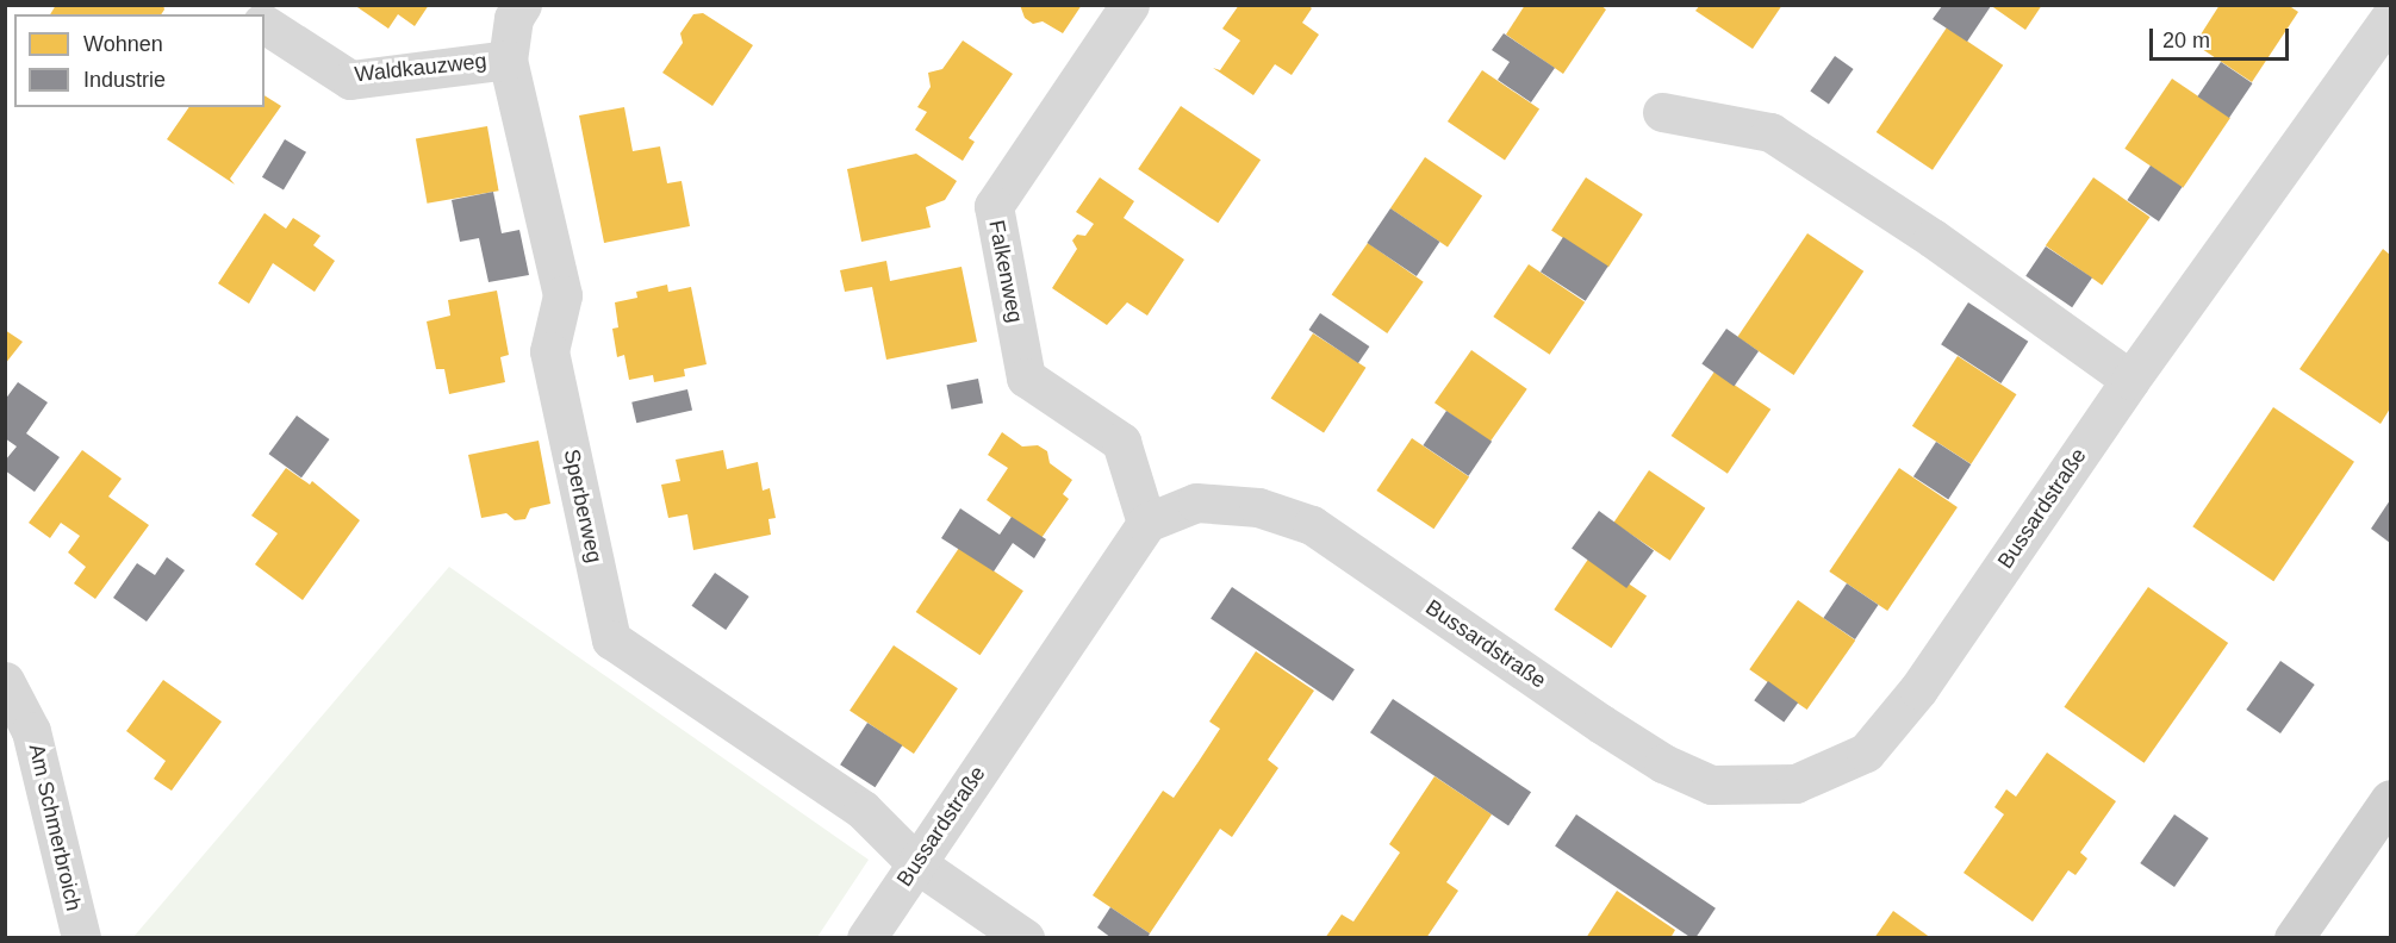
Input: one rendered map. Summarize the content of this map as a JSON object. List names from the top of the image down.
{
  "streets": {
    "street": [
      "Waldkauzweg",
      "Falkenweg",
      "Sperberweg",
      "Bussardstraße",
      "Am Schmerbroich"
    ]
  },
  "crossings": [
    ["Waldkauzweg", "Sperberweg"],
    ["Falkenweg", "Bussardstraße"],
    ["Sperberweg", "Bussardstraße"]
  ],
  "legend": ["Wohnen", "Industrie"],
  "scale_bar": "20 m"
}
